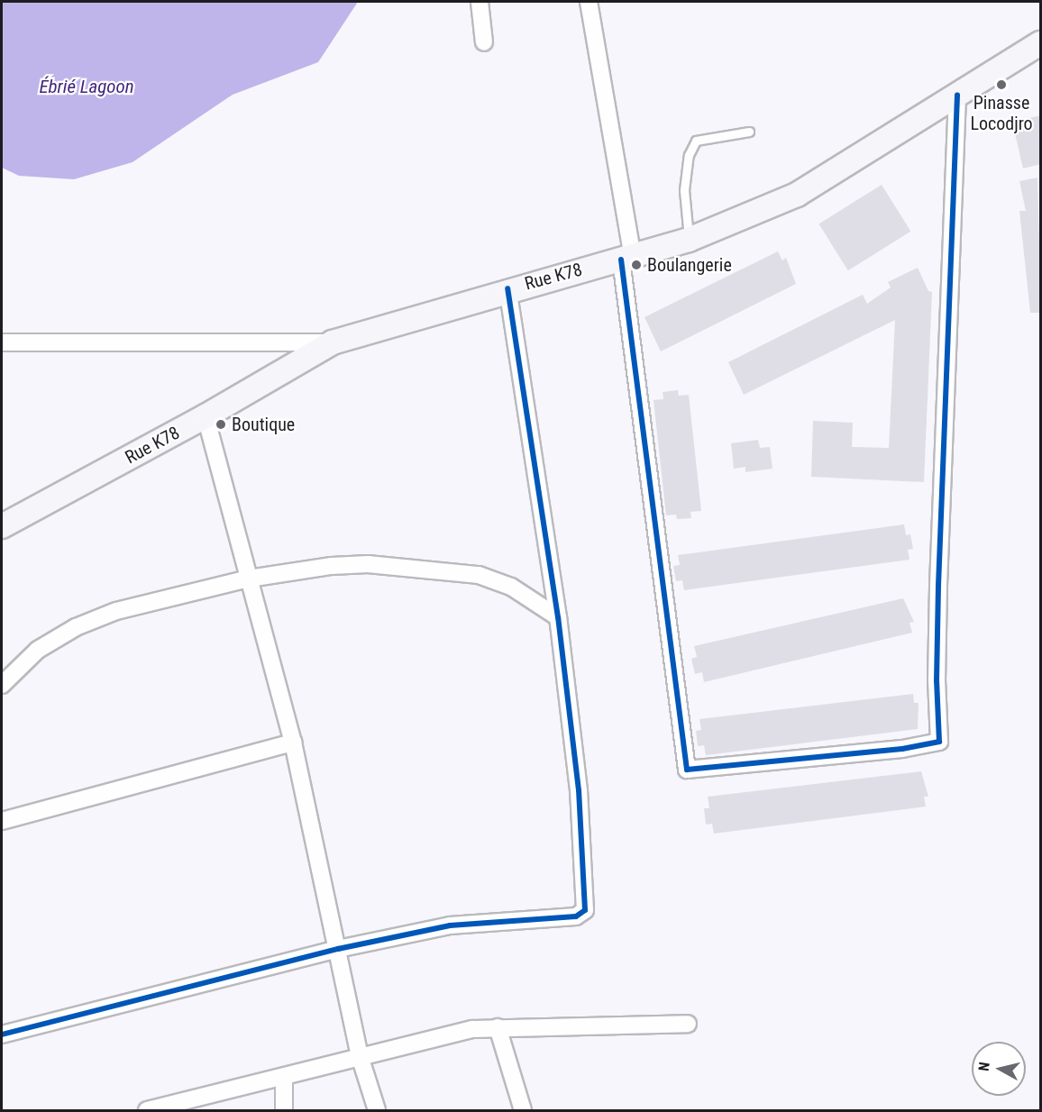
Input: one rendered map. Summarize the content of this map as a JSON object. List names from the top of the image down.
{
  "streets": {
    "street": ["Rue K78"]
  },
  "water": ["Ébrié Lagoon"],
  "places": ["Pinasse Locodjro", "Boulangerie", "Boutique"],
  "north": "left"
}
